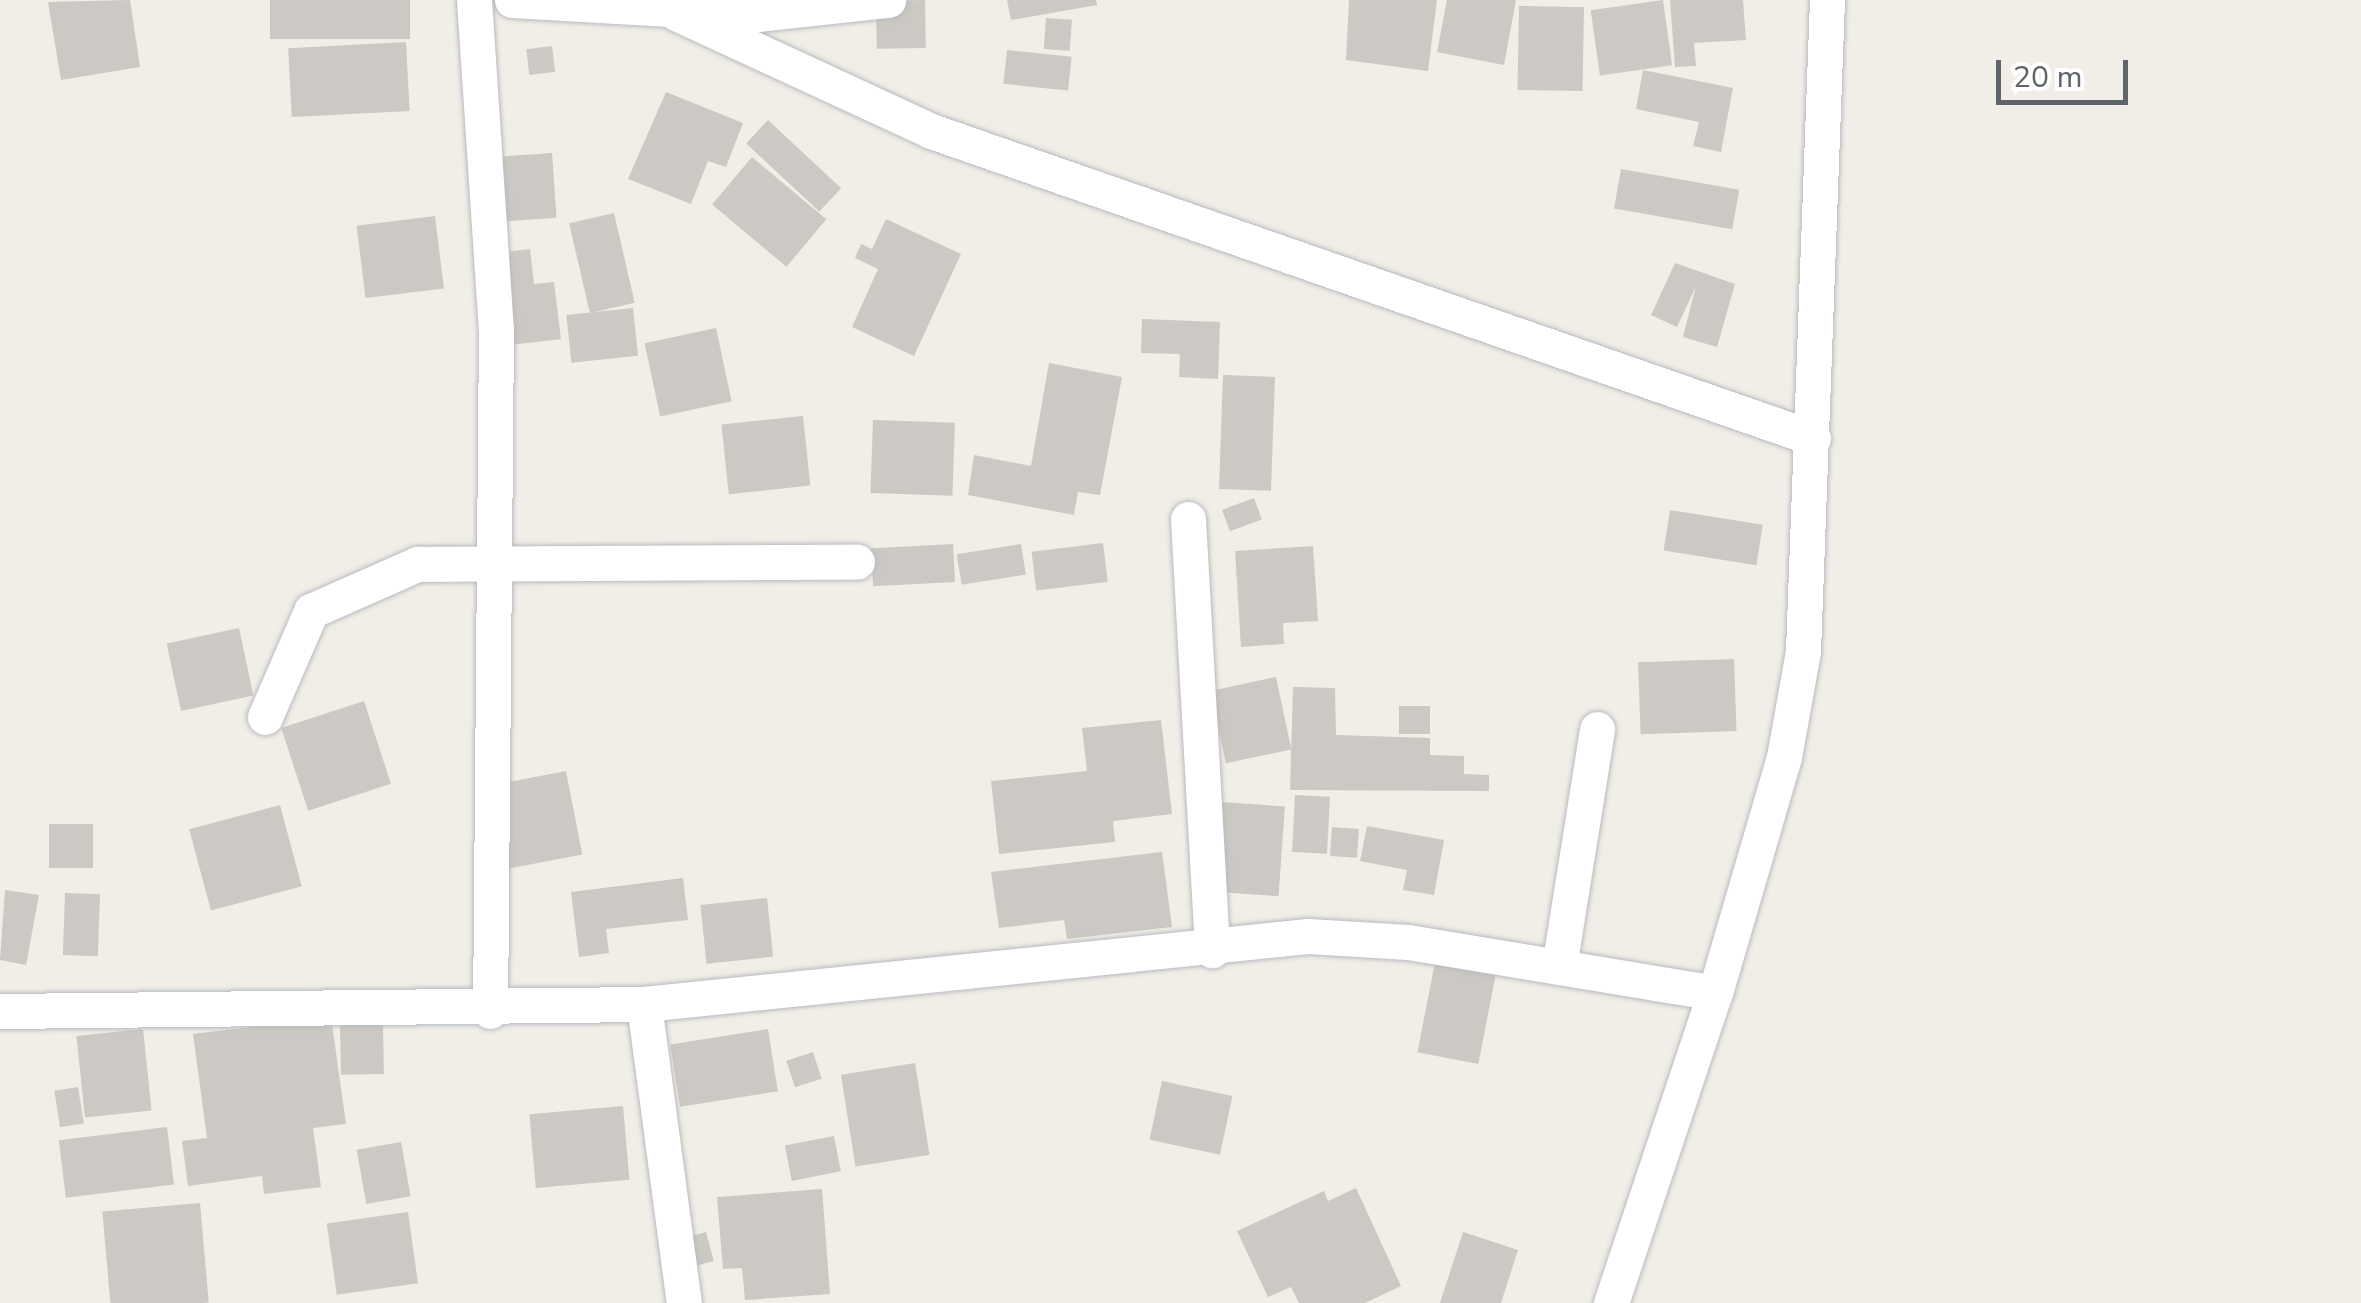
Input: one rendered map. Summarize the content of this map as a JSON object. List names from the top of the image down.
{
  "scale_bar": "20 m"
}
